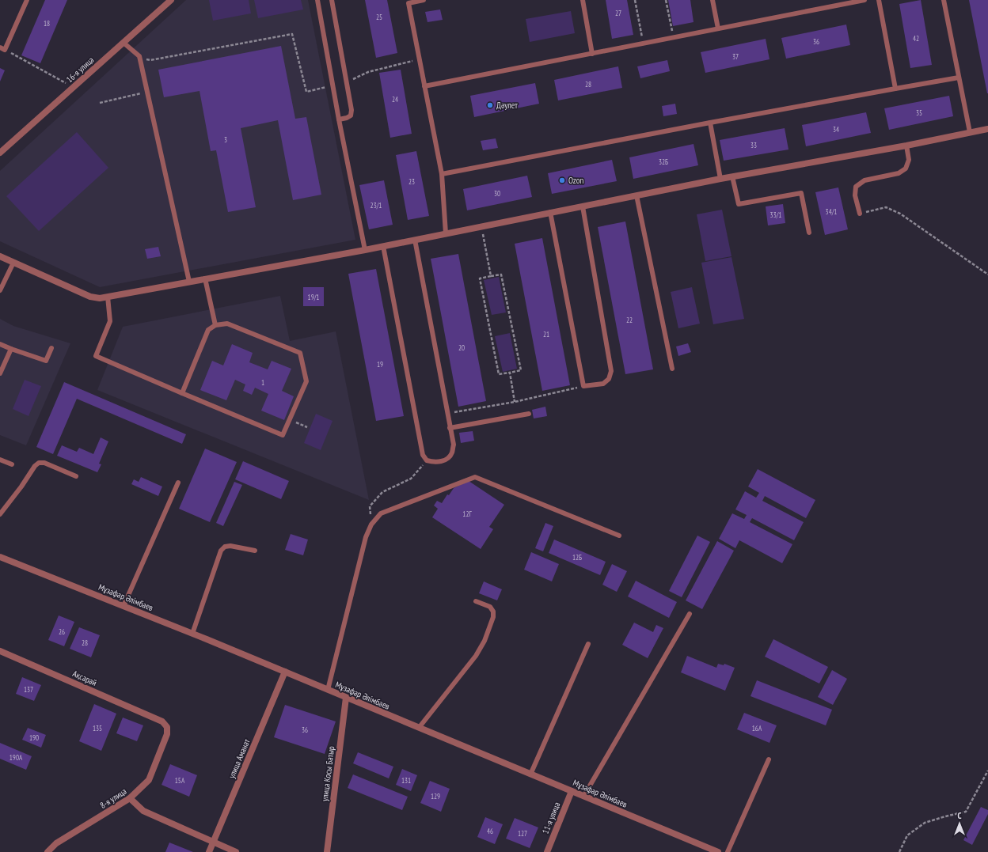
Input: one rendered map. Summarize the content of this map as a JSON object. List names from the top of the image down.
{
  "streets": {
    "street": [
      "16-я улица",
      "Мұзафар Әлімбаев",
      "Ақсарай",
      "улица Аманат",
      "улица Косы Батыр",
      "8-я улица",
      "11-я улица"
    ]
  },
  "crossings": [
    ["Мұзафар Әлімбаев", "улица Аманат"],
    ["Мұзафар Әлімбаев", "улица Косы Батыр"],
    ["Мұзафар Әлімбаев", "11-я улица"],
    ["Ақсарай", "8-я улица"]
  ],
  "places": ["Дәулет", "Ozon"],
  "house_numbers": [
    "27",
    "25",
    "18",
    "42",
    "36",
    "37",
    "28",
    "24",
    "35",
    "34",
    "3",
    "33",
    "32Б",
    "23",
    "30",
    "23/1",
    "34/1",
    "33/1",
    "19/1",
    "22",
    "21",
    "20",
    "19",
    "1",
    "12Г",
    "12Б",
    "26",
    "28",
    "137",
    "135",
    "16А",
    "36",
    "190",
    "190А",
    "15А",
    "131",
    "129",
    "46",
    "127"
  ],
  "north": "top"
}
